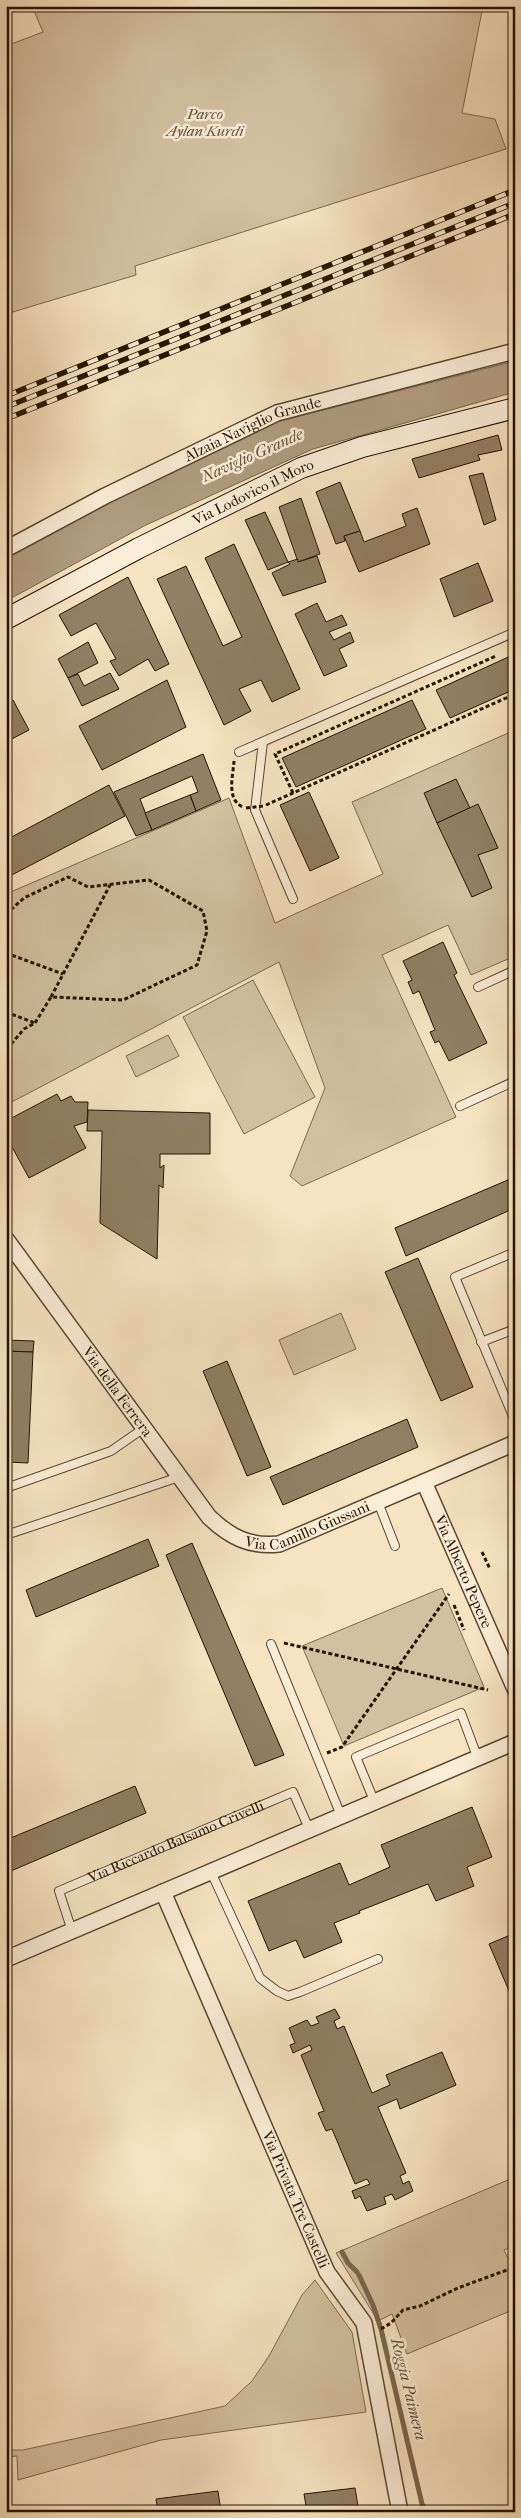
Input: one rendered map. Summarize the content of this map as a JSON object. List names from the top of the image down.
{
  "streets": {
    "street": [
      "Alzaia Naviglio Grande",
      "Via Lodovico il Moro",
      "Via della Ferrera",
      "Via Camillo Giussani",
      "Via Alberto Pepere",
      "Via Privata Tre Castelli"
    ],
    "lane": ["Via Riccardo Balsamo Crivelli"]
  },
  "crossings": [
    ["Via della Ferrera", "Via Camillo Giussani"],
    ["Via Camillo Giussani", "Via Alberto Pepere"]
  ],
  "water": ["Naviglio Grande", "Roggia Paimera"],
  "parks": ["Parco Aylan Kurdi"]
}
